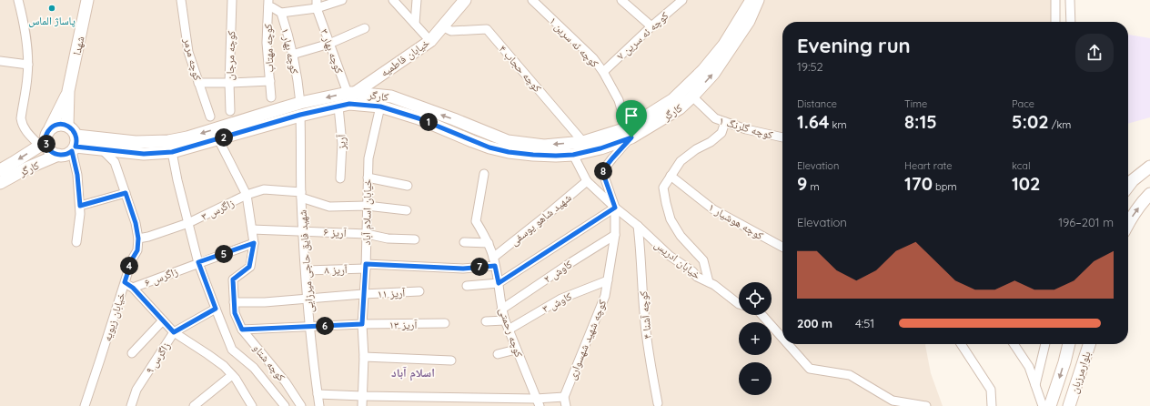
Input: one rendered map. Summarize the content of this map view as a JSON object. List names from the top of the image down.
{
  "streets": {
    "main road": [
      "شهدا",
      "خیابان فاطمیه",
      "کارگر",
      "بلوارمرزبان"
    ],
    "street": [
      "کوچه ئه سرین ۷",
      "کوچه ئه سرین ۱",
      "کوچه مهتاب",
      "کوچه بهار ۱",
      "کوچه بهار ۳",
      "کوچه مرجان",
      "کوچه مرمر",
      "کوچه حجاب ۴",
      "کوچه گلرنگ ۱",
      "آریز",
      "زاگرس ۳",
      "خیابان اسلام آباد",
      "شهید شاهو یوسفی",
      "کوچه هوشیار ۱",
      "آریز ۶",
      "خیابان ادریس",
      "شهید فایق حاجی میرزایی",
      "آریز ۸",
      "کاوش ۲",
      "زاگرس ۶",
      "آریز ۱۱",
      "کاوش ۳",
      "کوچه آشنا ۴",
      "خیابان زیویه",
      "آریز ۱۳",
      "کوچه رحمتی",
      "کوچه شهید شهسواری",
      "زاگرس ۹",
      "کوچه شتاو"
    ]
  },
  "crossings": [
    ["کوچه ئه سرین ۷", "کوچه ئه سرین ۱"],
    ["کوچه ئه سرین ۱", "کارگر"],
    ["کوچه مهتاب", "کوچه بهار ۱"],
    ["کوچه بهار ۱", "کارگر"],
    ["کوچه بهار ۱", "شهید فایق حاجی میرزایی"],
    ["کوچه بهار ۳", "خیابان فاطمیه"],
    ["کوچه بهار ۳", "کارگر"],
    ["خیابان فاطمیه", "کوچه حجاب ۴"],
    ["خیابان فاطمیه", "کارگر"],
    ["کوچه حجاب ۴", "کارگر"],
    ["کارگر", "کوچه گلرنگ ۱"],
    ["کارگر", "آریز"],
    ["کارگر", "خیابان اسلام آباد"],
    ["کارگر", "خیابان ادریس"],
    ["کارگر", "شهید فایق حاجی میرزایی"],
    ["کارگر", "خیابان زیویه"],
    ["کارگر", "کوچه شتاو"],
    ["زاگرس ۳", "خیابان اسلام آباد"],
    ["زاگرس ۳", "شهید فایق حاجی میرزایی"],
    ["زاگرس ۳", "خیابان زیویه"],
    ["زاگرس ۳", "کوچه شتاو"],
    ["خیابان اسلام آباد", "آریز ۶"],
    ["خیابان اسلام آباد", "آریز ۸"],
    ["خیابان اسلام آباد", "آریز ۱۱"],
    ["خیابان اسلام آباد", "آریز ۱۳"],
    ["شهید شاهو یوسفی", "خیابان ادریس"],
    ["شهید شاهو یوسفی", "آریز ۸"],
    ["شهید شاهو یوسفی", "کوچه رحمتی"],
    ["آریز ۶", "شهید فایق حاجی میرزایی"],
    ["آریز ۶", "کوچه شتاو"],
    ["خیابان ادریس", "کوچه آشنا ۴"],
    ["خیابان ادریس", "کوچه شهید شهسواری"],
    ["شهید فایق حاجی میرزایی", "آریز ۸"],
    ["شهید فایق حاجی میرزایی", "آریز ۱۱"],
    ["شهید فایق حاجی میرزایی", "آریز ۱۳"],
    ["آریز ۸", "کوچه رحمتی"],
    ["کاوش ۲", "کوچه رحمتی"],
    ["کاوش ۲", "کوچه شهید شهسواری"],
    ["زاگرس ۶", "خیابان زیویه"],
    ["زاگرس ۶", "کوچه شتاو"],
    ["آریز ۱۱", "کوچه شتاو"],
    ["کاوش ۳", "کوچه رحمتی"],
    ["کاوش ۳", "کوچه شهید شهسواری"],
    ["آریز ۱۳", "کوچه شتاو"]
  ],
  "districts": ["اسلام آباد"],
  "places": ["پاساژ الماس"],
  "page": {
    "heading": ["Evening run", "19:52"],
    "stats": [
      ["Distance", "1.64 km"],
      ["Time", "8:15"],
      ["Pace", "5:02 /km"],
      ["Elevation", "9 m"],
      ["Heart rate", "170 bpm"],
      ["kcal", "102"]
    ],
    "pins": [
      "1",
      "2",
      "3",
      "8",
      "5",
      "4",
      "7",
      "6"
    ],
    "chart": ["Elevation", "196–201 m"],
    "map_buttons": ["+", "−"],
    "list": [
      {
        "name": "200 m",
        "note": "4:51"
      }
    ]
  }
}
